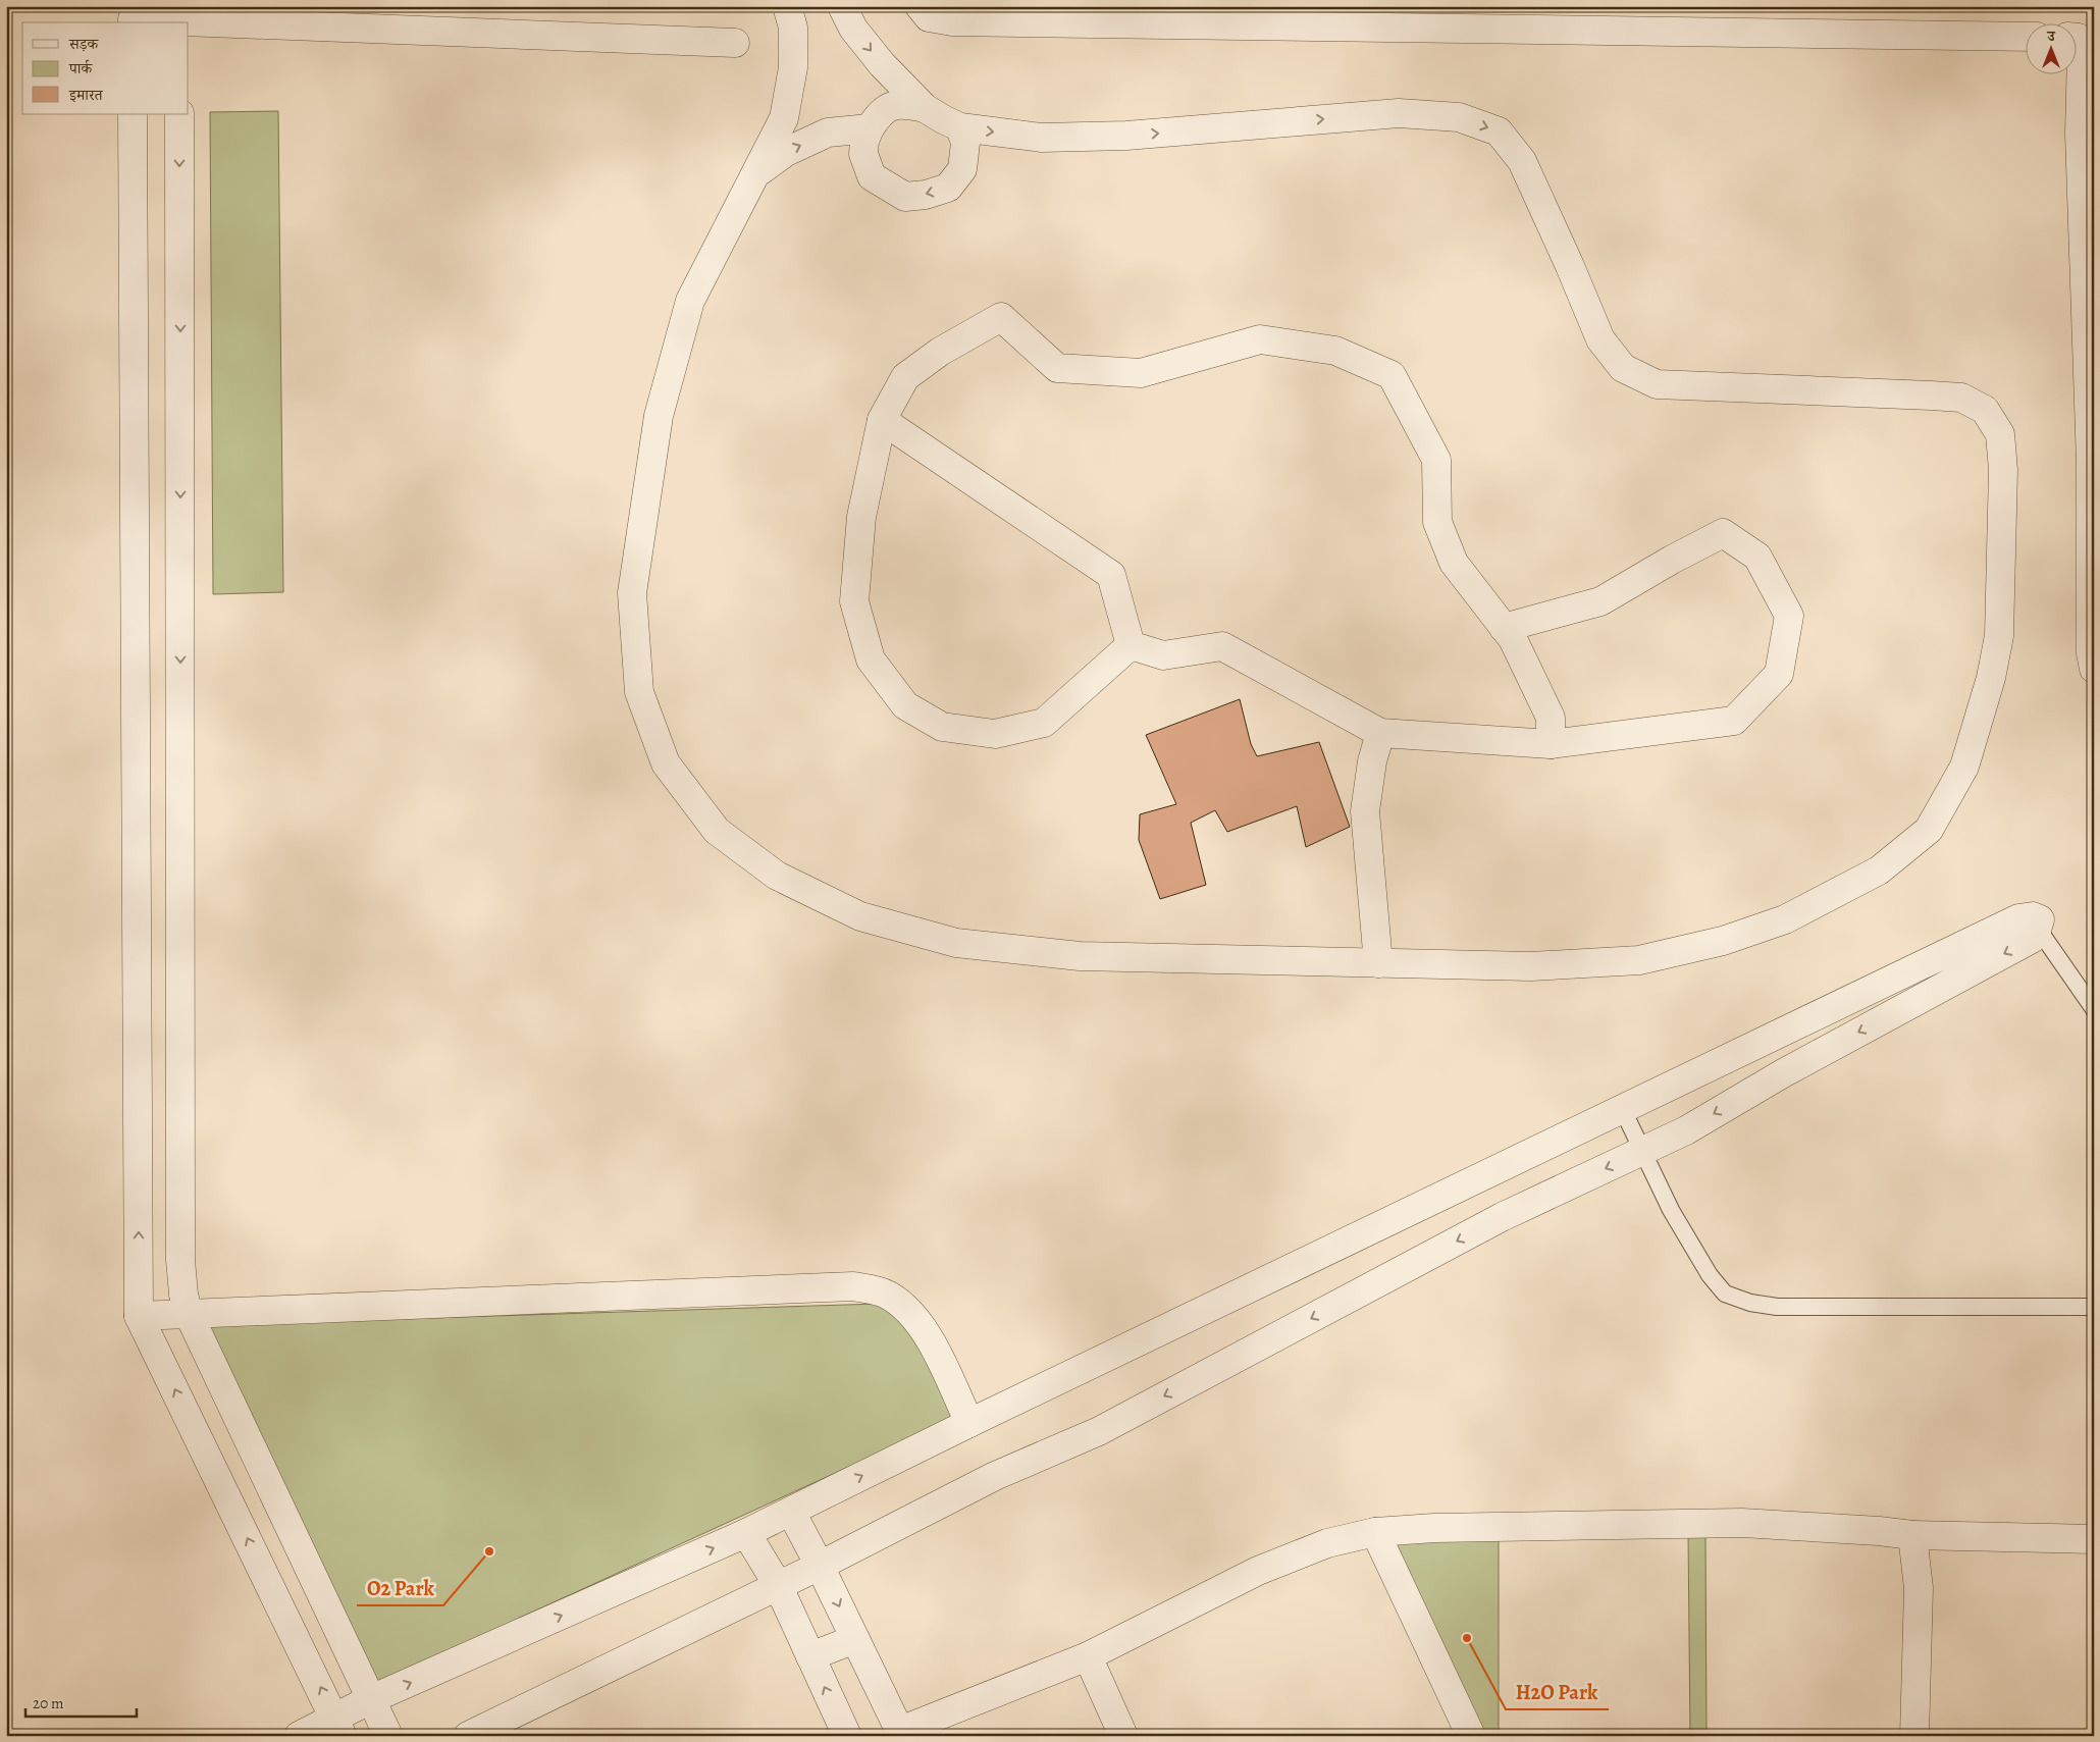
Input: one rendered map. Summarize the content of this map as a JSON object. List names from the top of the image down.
{
  "places": ["O2 Park", "H2O Park"],
  "legend": ["सड़क", "पार्क", "इमारत"],
  "scale_bar": "20 m",
  "north": "top"
}
